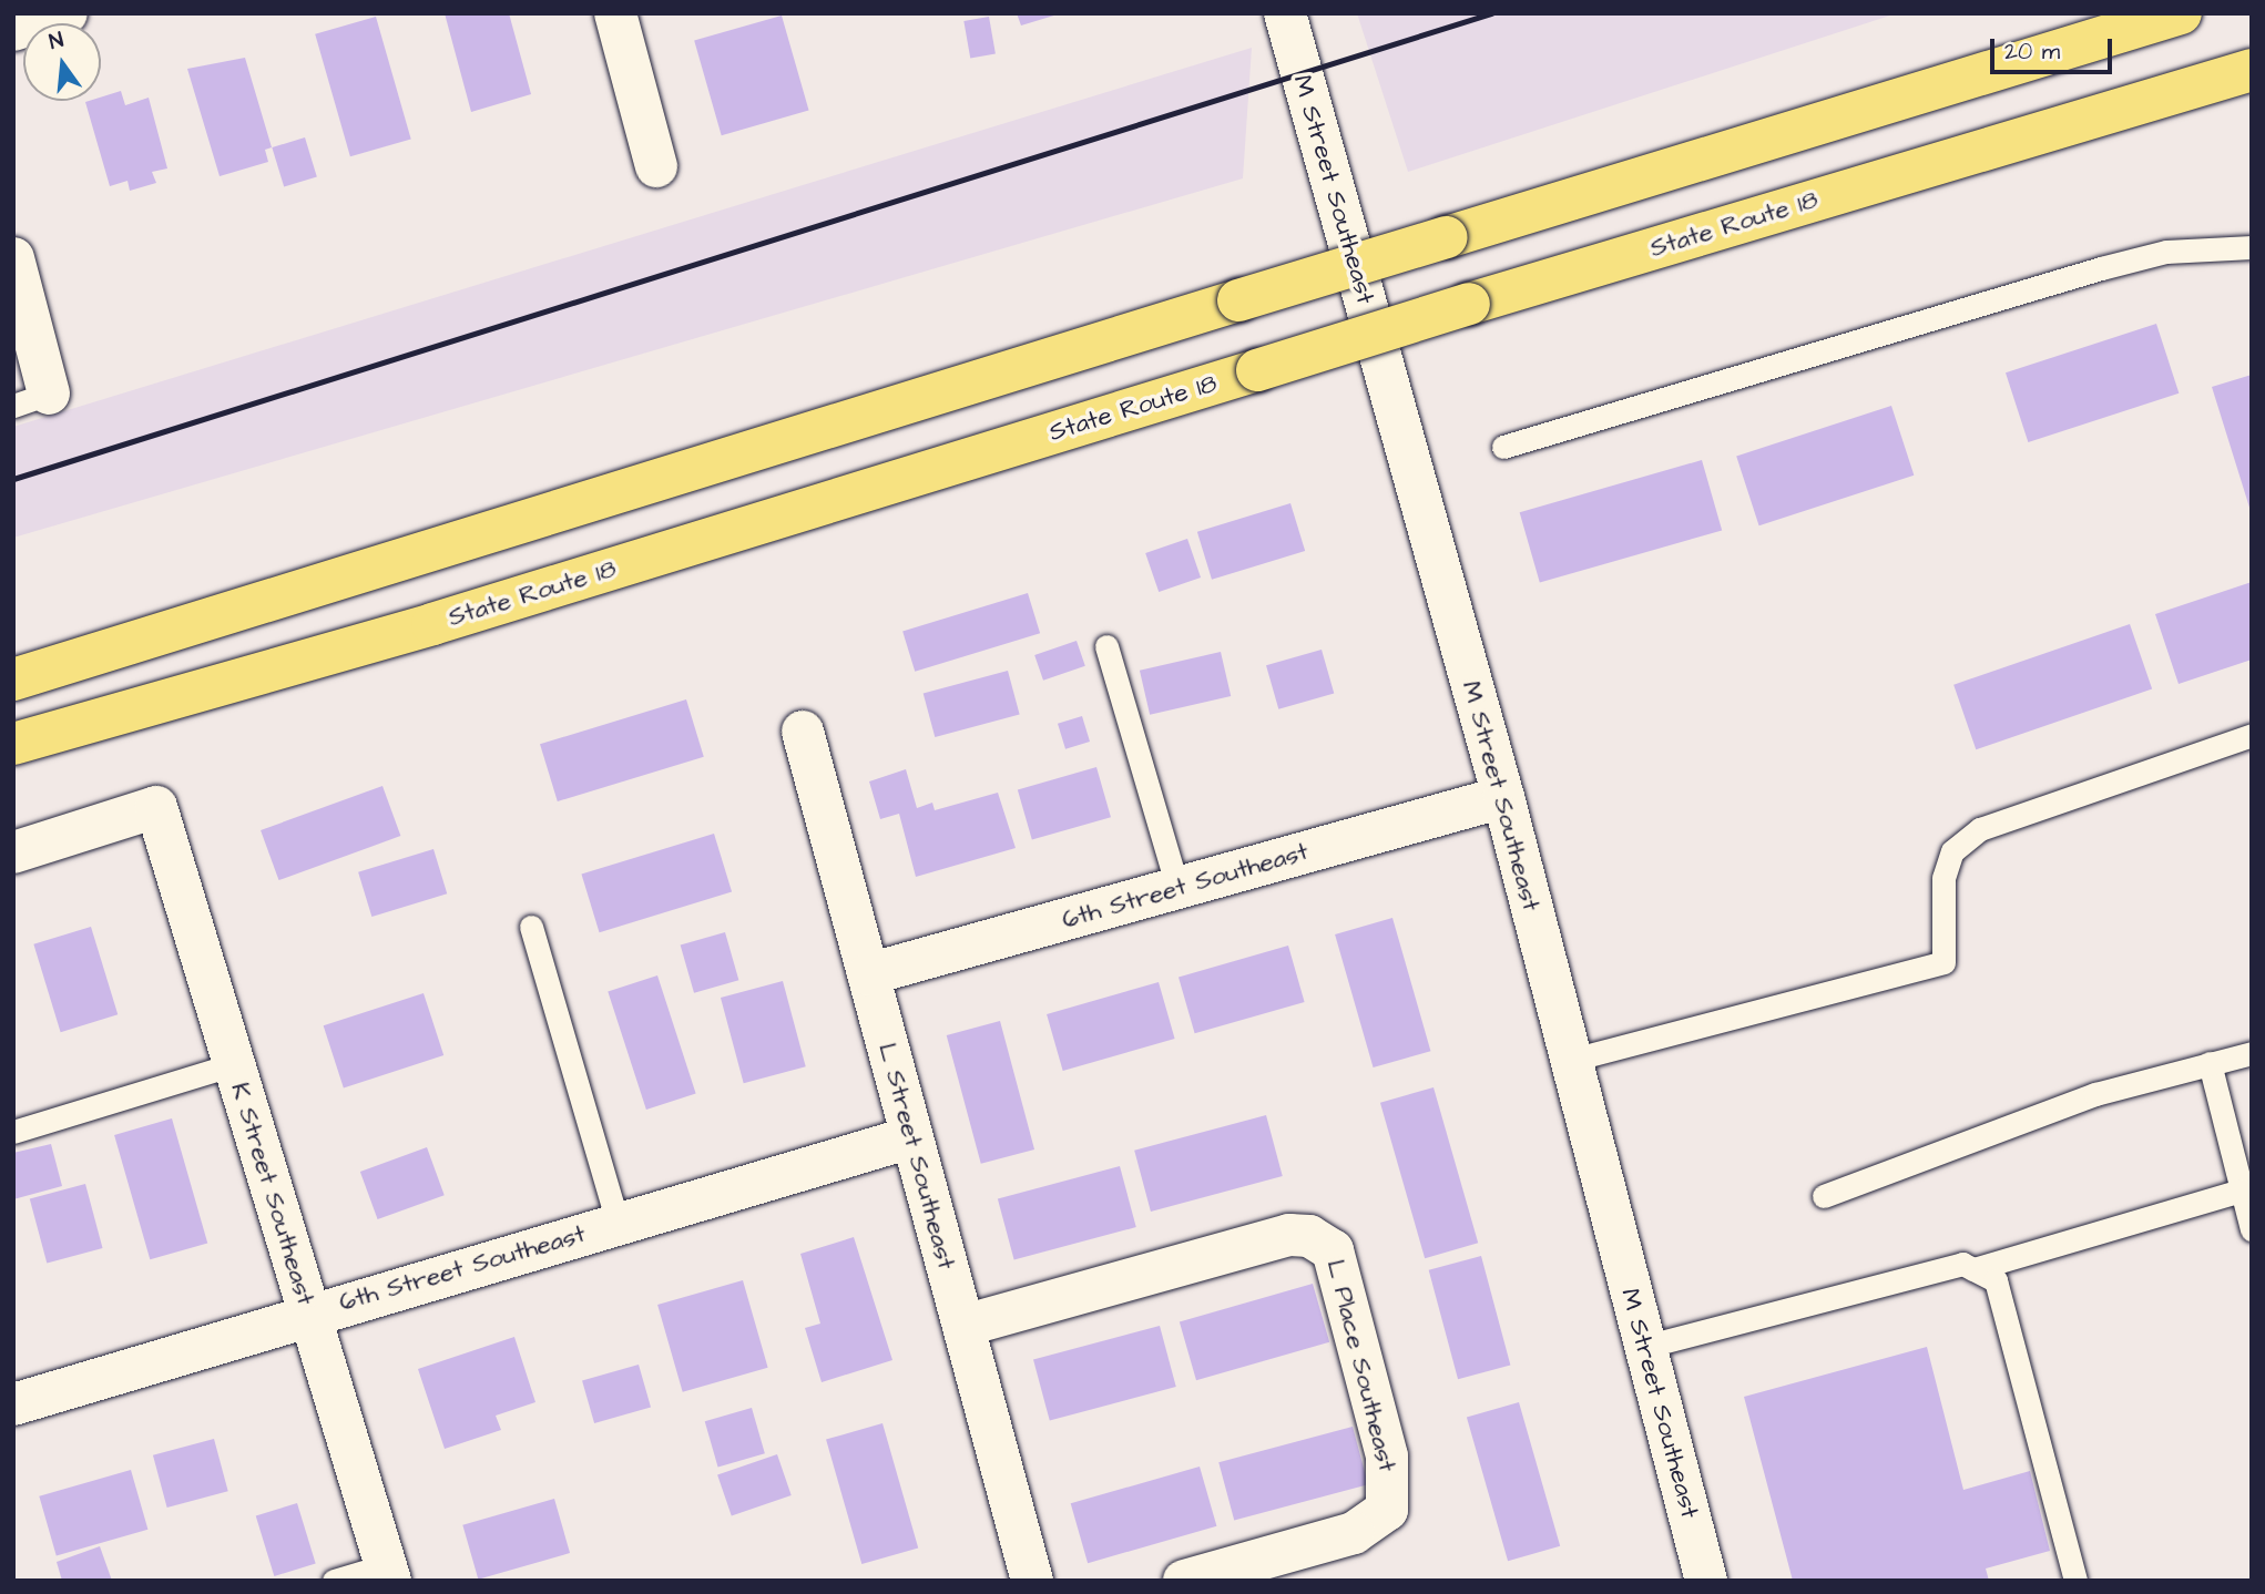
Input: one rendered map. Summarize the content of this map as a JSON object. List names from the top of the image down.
{
  "streets": {
    "highway": ["State Route 18"],
    "street": [
      "M Street Southeast",
      "6th Street Southeast",
      "L Street Southeast",
      "K Street Southeast",
      "L Place Southeast"
    ]
  },
  "crossings": [
    ["M Street Southeast", "6th Street Southeast"],
    ["6th Street Southeast", "L Street Southeast"],
    ["6th Street Southeast", "K Street Southeast"],
    ["L Street Southeast", "L Place Southeast"]
  ],
  "scale_bar": "20 m",
  "north": "top"
}
